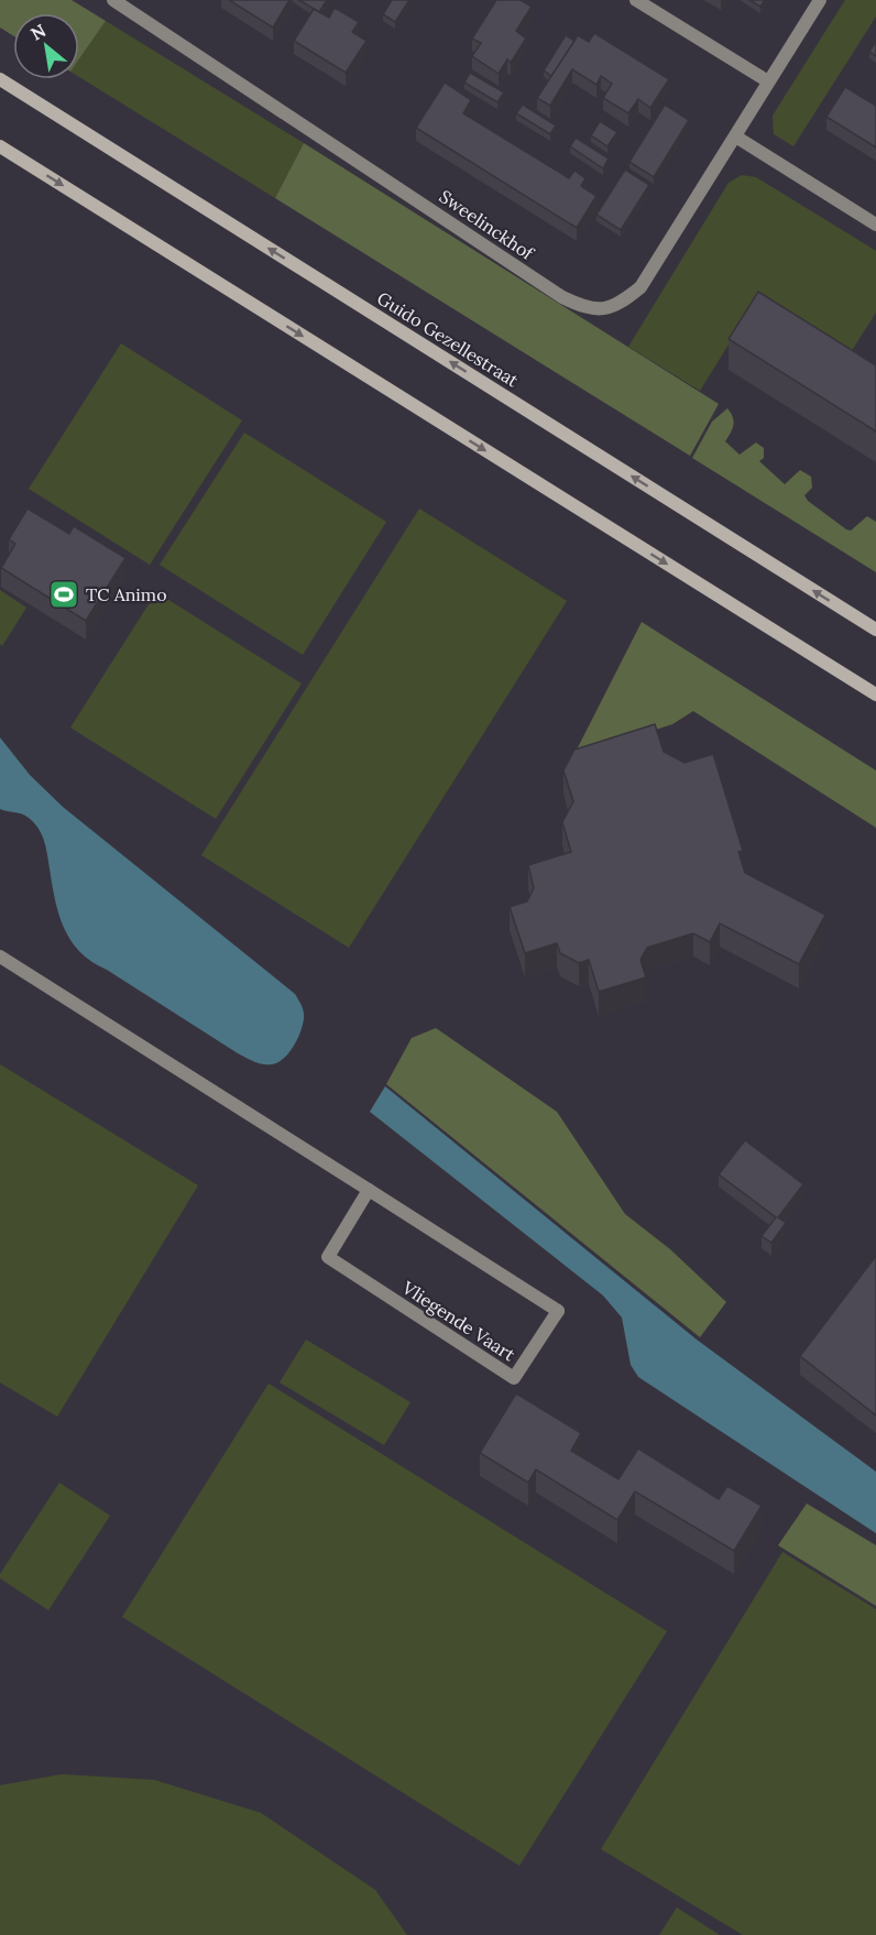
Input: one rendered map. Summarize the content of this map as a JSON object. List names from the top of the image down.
{
  "streets": {
    "main road": ["Guido Gezellestraat"],
    "street": ["Sweelinckhof", "Vliegende Vaart"]
  },
  "places": {
    "sports": ["TC Animo"]
  },
  "north": "top left"
}
